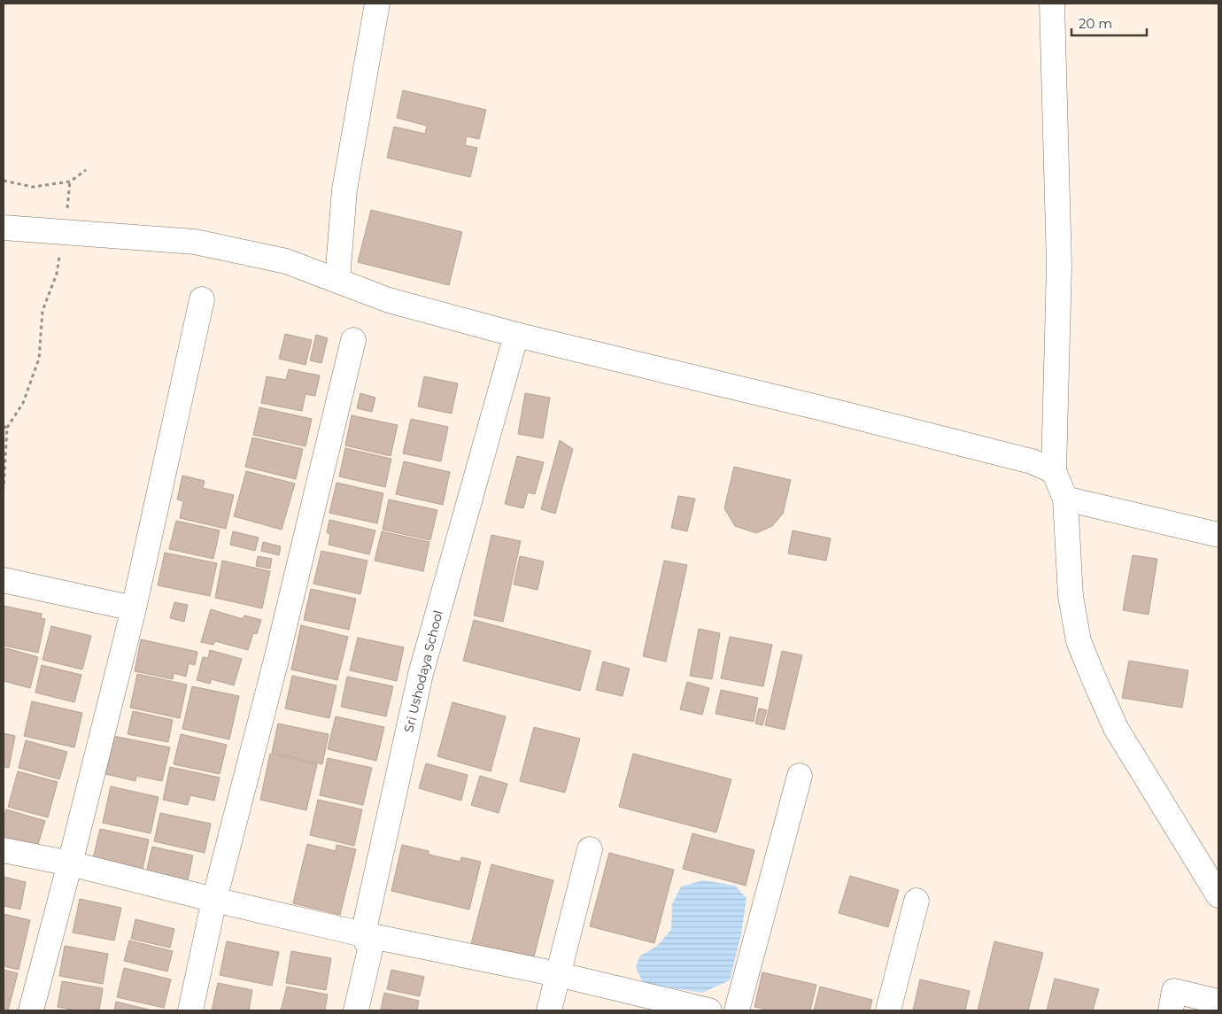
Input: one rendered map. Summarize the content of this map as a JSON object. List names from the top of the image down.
{
  "streets": {
    "street": ["Sri Ushodaya School"]
  },
  "scale_bar": "20 m"
}
